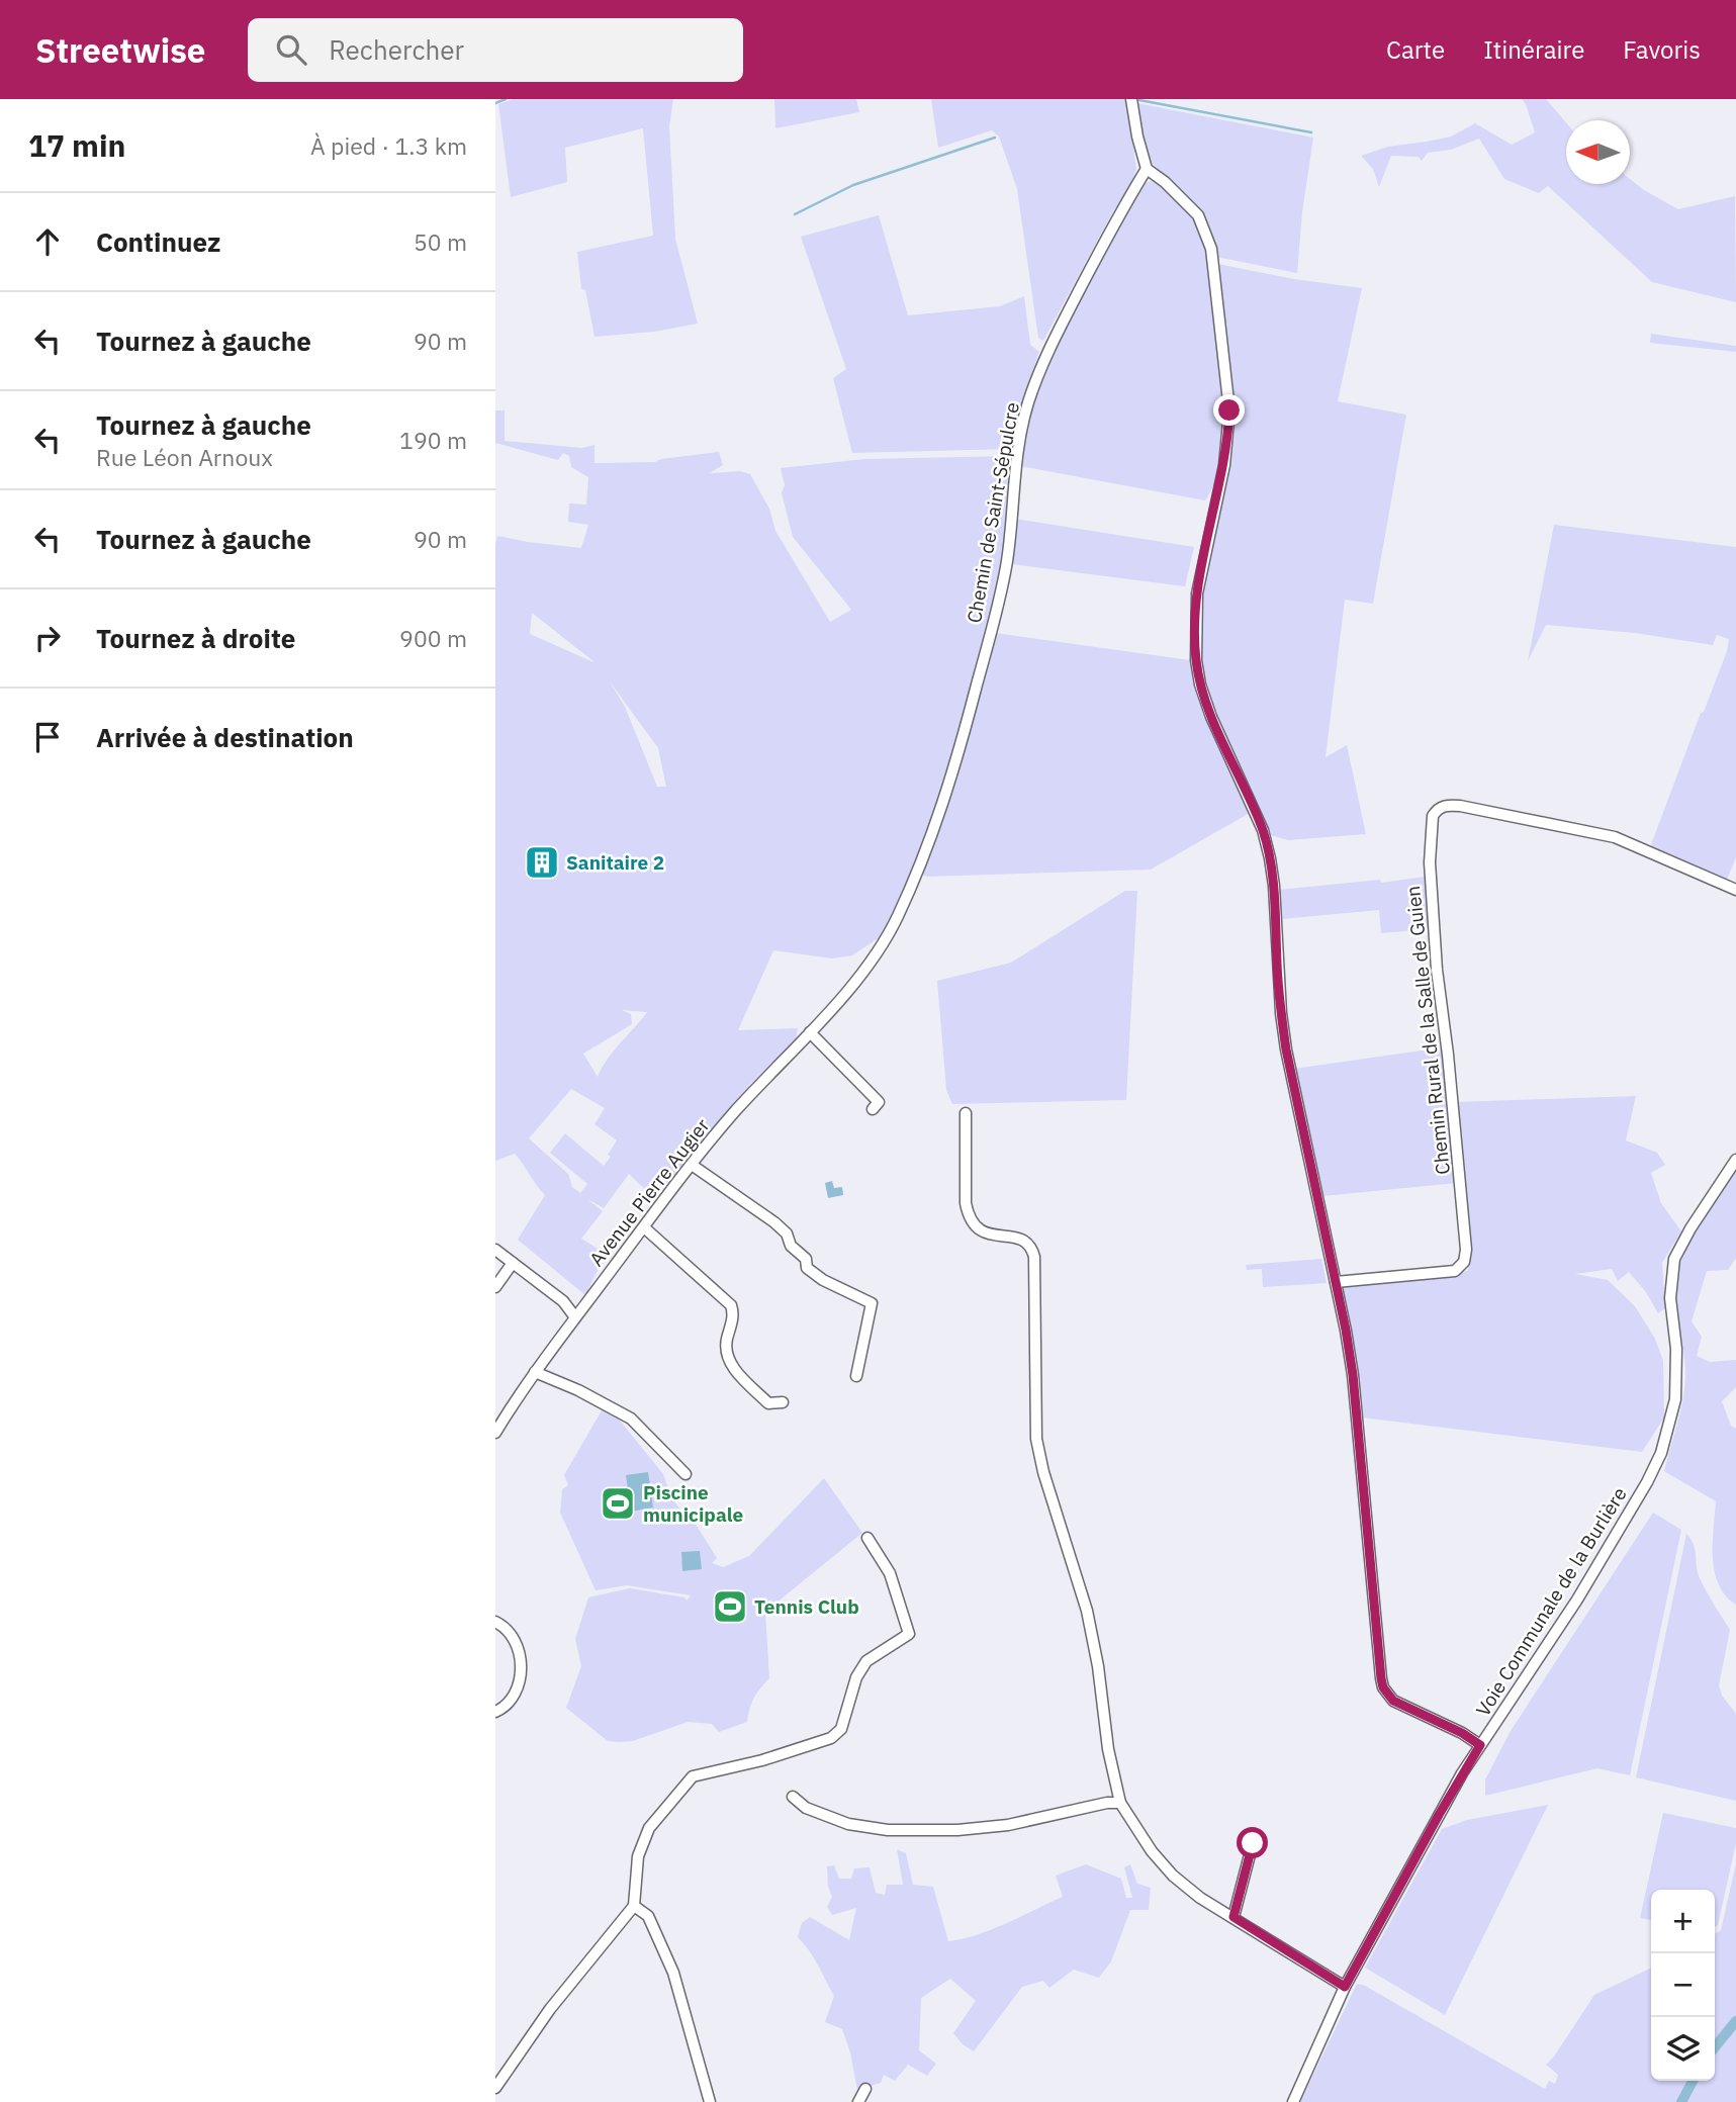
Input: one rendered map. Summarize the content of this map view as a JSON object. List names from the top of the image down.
{
  "streets": {
    "street": [
      "Chemin de Saint-Sépulcre",
      "Chemin Rural de la Salle de Guien",
      "Avenue Pierre Augier",
      "Voie Communale de la Burlière"
    ]
  },
  "crossings": [
    ["Chemin de Saint-Sépulcre", "Avenue Pierre Augier"]
  ],
  "places": {
    "building": ["Sanitaire 2"],
    "sports": ["Piscine municipale", "Tennis Club"]
  },
  "north": "left",
  "page": {
    "header": "Streetwise",
    "search": "Rechercher",
    "nav": ["Carte", "Itinéraire", "Favoris"],
    "heading": ["17 min", "À pied · 1.3 km"],
    "list": [
      ["Continuez", "50 m"],
      ["Tournez à gauche", "90 m"],
      ["Tournez à gauche", "Rue Léon Arnoux", "190 m"],
      ["Tournez à gauche", "90 m"],
      ["Tournez à droite", "900 m"],
      "Arrivée à destination"
    ],
    "map_buttons": ["+", "−"]
  }
}
